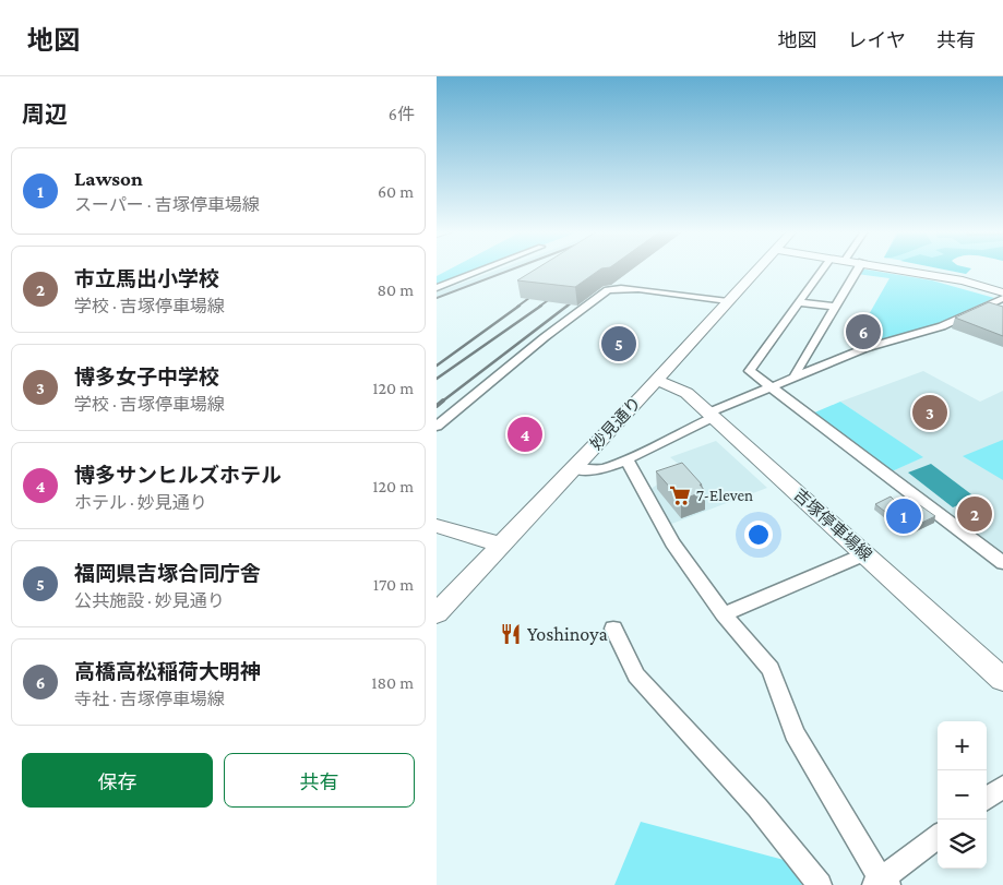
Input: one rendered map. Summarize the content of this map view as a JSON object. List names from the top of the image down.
{
  "streets": {
    "main road": ["妙見通り", "吉塚停車場線"]
  },
  "crossings": [
    ["妙見通り", "吉塚停車場線"]
  ],
  "places": {
    "supermarket": ["7-Eleven"],
    "restaurant": ["Yoshinoya"]
  },
  "page": {
    "header": "地図",
    "nav": ["地図", "レイヤ", "共有"],
    "heading": ["周辺", "6件"],
    "list": [
      {
        "mark": "1",
        "name": "Lawson",
        "note": "スーパー · 吉塚停車場線",
        "value": "60 m"
      },
      {
        "mark": "2",
        "name": "市立馬出小学校",
        "note": "学校 · 吉塚停車場線",
        "value": "80 m"
      },
      {
        "mark": "3",
        "name": "博多女子中学校",
        "note": "学校 · 吉塚停車場線",
        "value": "120 m"
      },
      {
        "mark": "4",
        "name": "博多サンヒルズホテル",
        "note": "ホテル · 妙見通り",
        "value": "120 m"
      },
      {
        "mark": "5",
        "name": "福岡県吉塚合同庁舎",
        "note": "公共施設 · 妙見通り",
        "value": "170 m"
      },
      {
        "mark": "6",
        "name": "高橋高松稲荷大明神",
        "note": "寺社 · 吉塚停車場線",
        "value": "180 m"
      }
    ],
    "pins": [
      "6",
      "5",
      "3",
      "4",
      "2",
      "1"
    ],
    "map_buttons": ["+", "−"],
    "buttons": ["保存", "共有"]
  }
}
